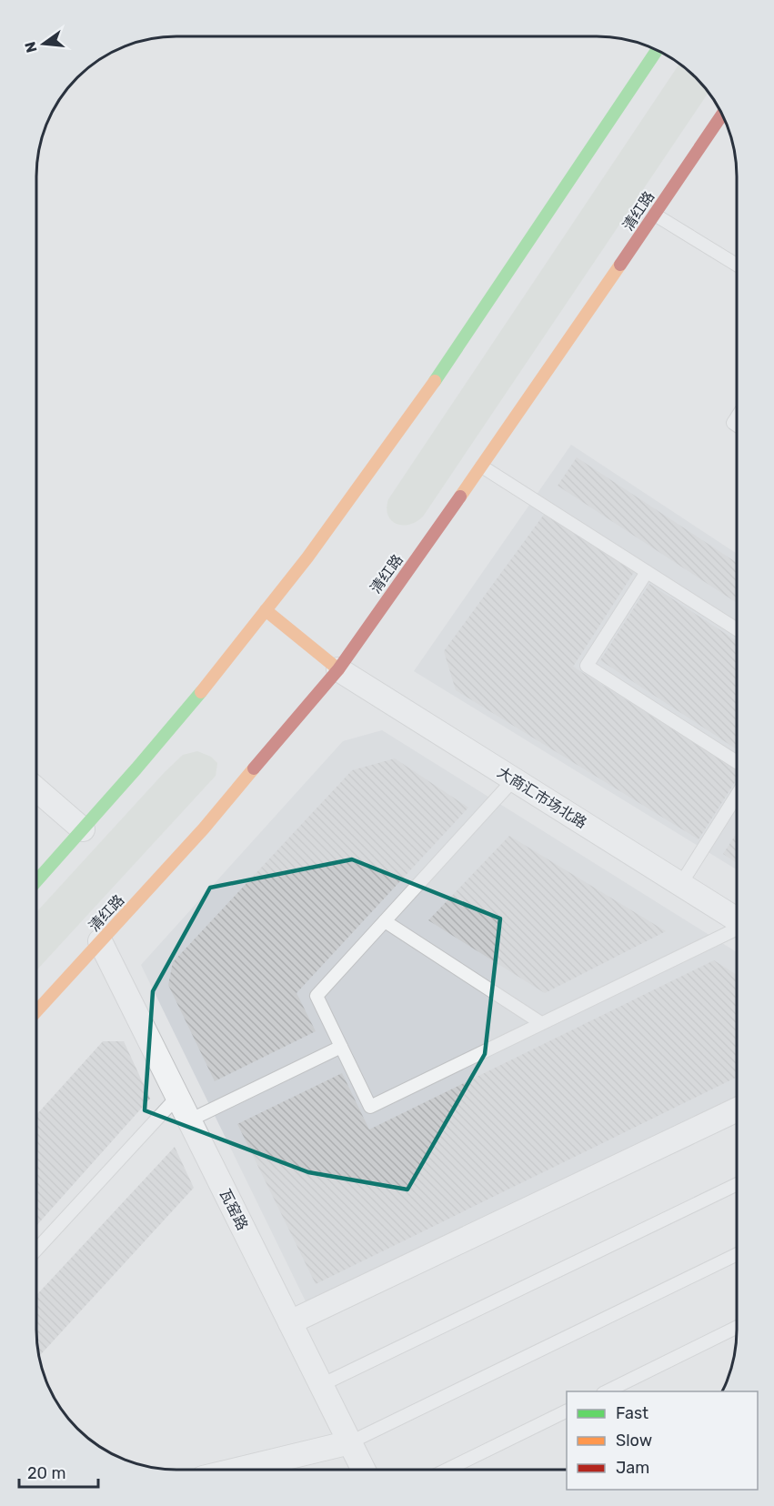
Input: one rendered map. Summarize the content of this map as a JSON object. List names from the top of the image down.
{
  "streets": {
    "main road": ["清红路"],
    "street": ["大商汇市场北路", "瓦窑路"]
  },
  "crossings": [
    ["清红路", "大商汇市场北路"],
    ["清红路", "瓦窑路"]
  ],
  "legend": ["Fast", "Slow", "Jam"],
  "scale_bar": "20 m",
  "north": "left"
}
